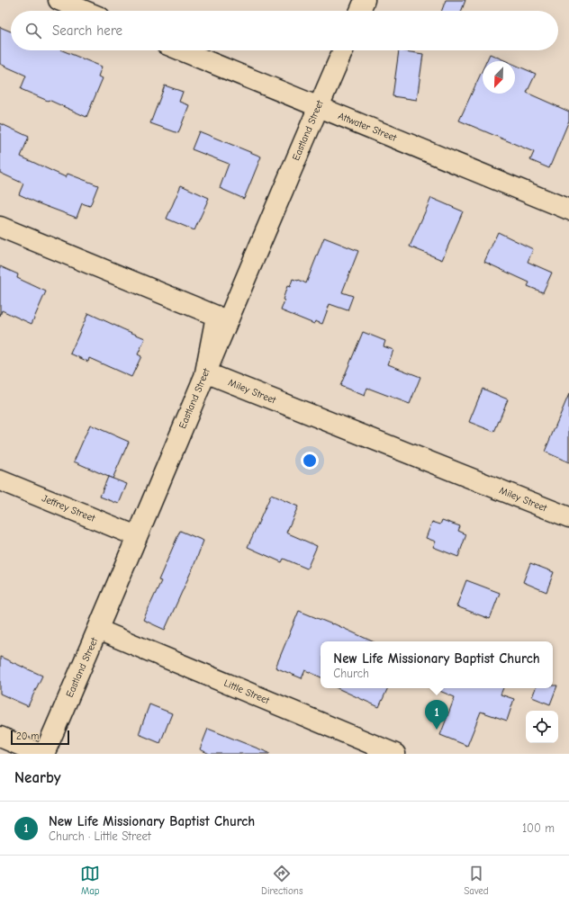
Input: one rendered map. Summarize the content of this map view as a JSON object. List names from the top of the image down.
{
  "streets": {
    "street": [
      "Attwater Street",
      "Eastland Street",
      "Miley Street",
      "Jeffrey Street",
      "Little Street"
    ]
  },
  "crossings": [
    ["Attwater Street", "Eastland Street"],
    ["Eastland Street", "Miley Street"],
    ["Eastland Street", "Jeffrey Street"],
    ["Eastland Street", "Little Street"]
  ],
  "scale_bar": "20 m",
  "north": "bottom left",
  "page": {
    "search": "Search here",
    "popup": ["New Life Missionary Baptist Church", "Church"],
    "pins": "1",
    "scale": "20 m",
    "heading": "Nearby",
    "list": [
      {
        "mark": "1",
        "name": "New Life Missionary Baptist Church",
        "note": "Church · Little Street",
        "value": "100 m"
      }
    ],
    "nav": ["Map", "Directions", "Saved"]
  }
}
